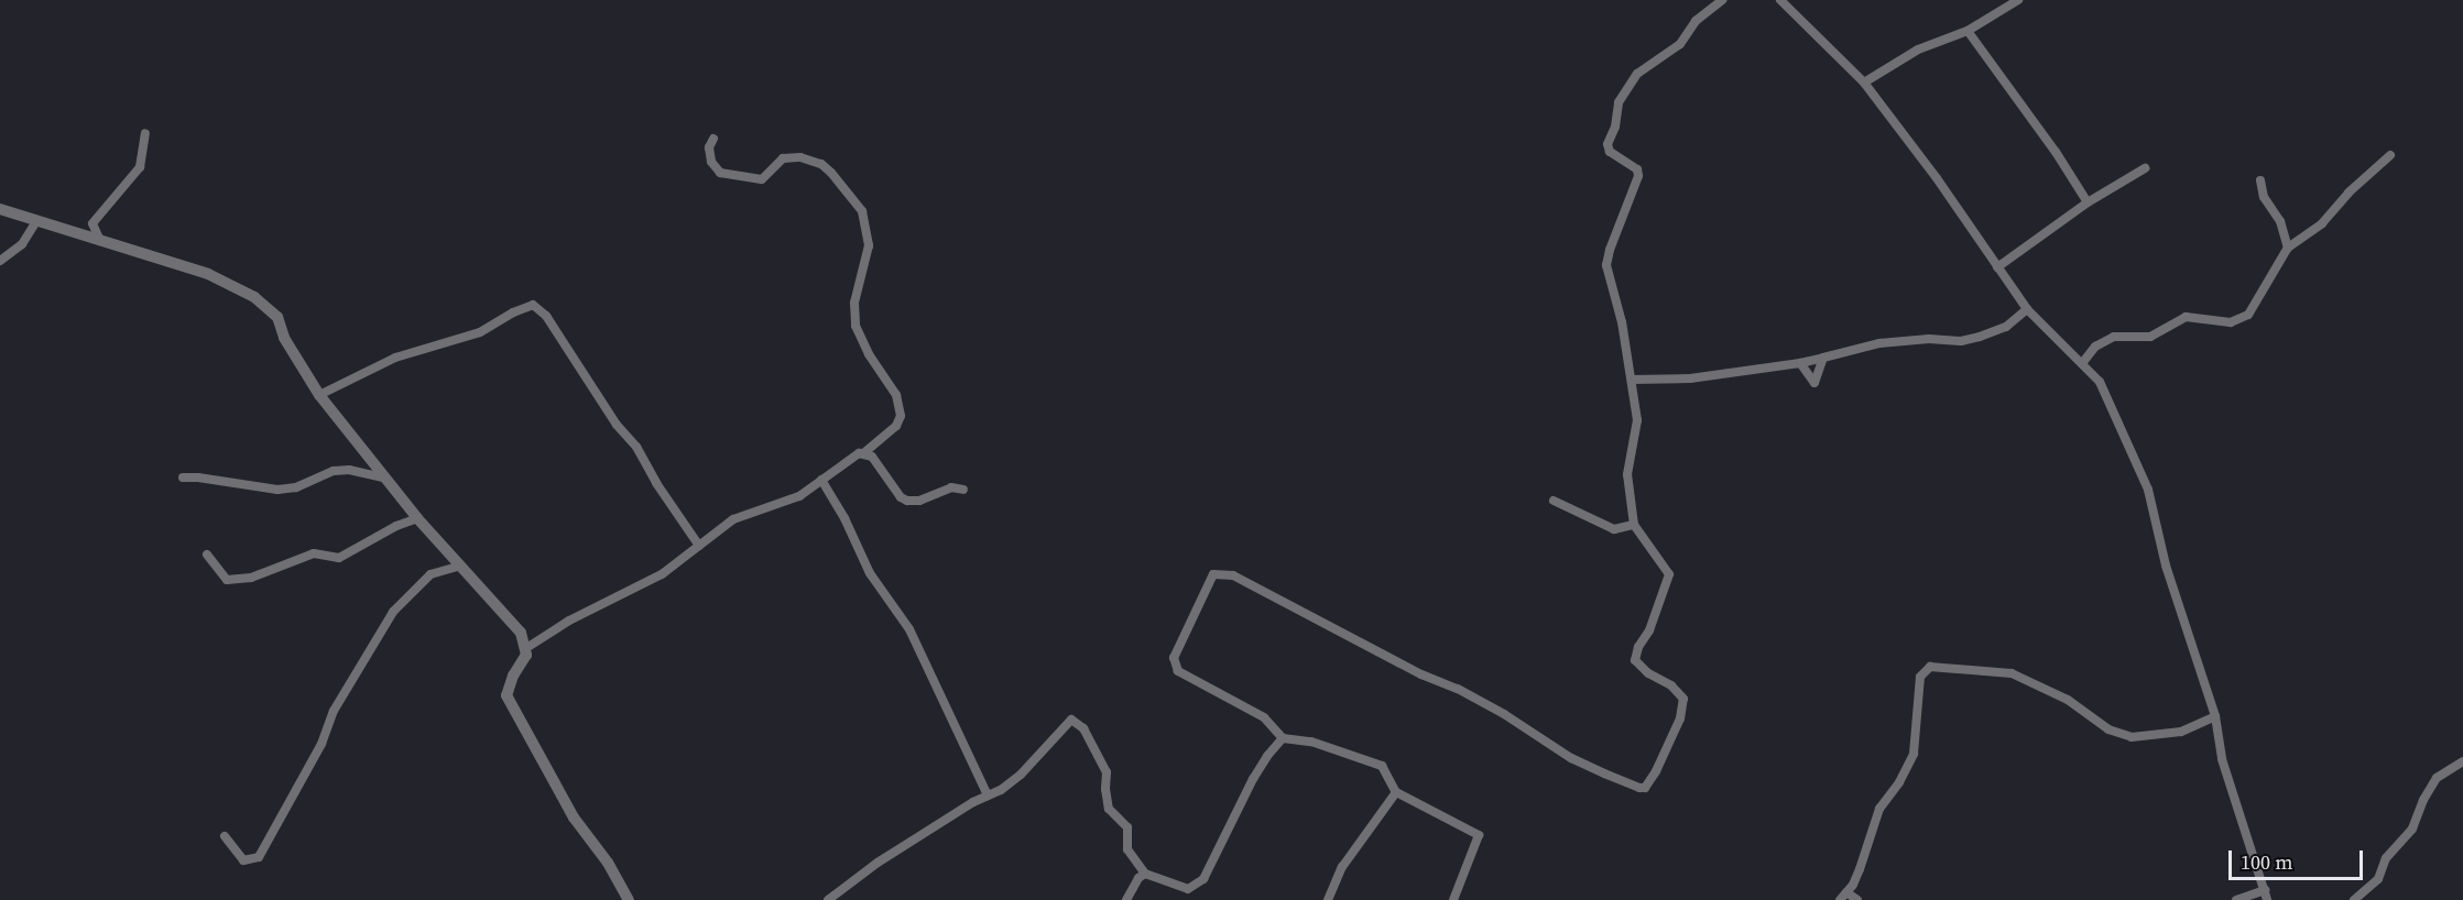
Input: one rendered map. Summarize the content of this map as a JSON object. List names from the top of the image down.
{
  "scale_bar": "100 m"
}
